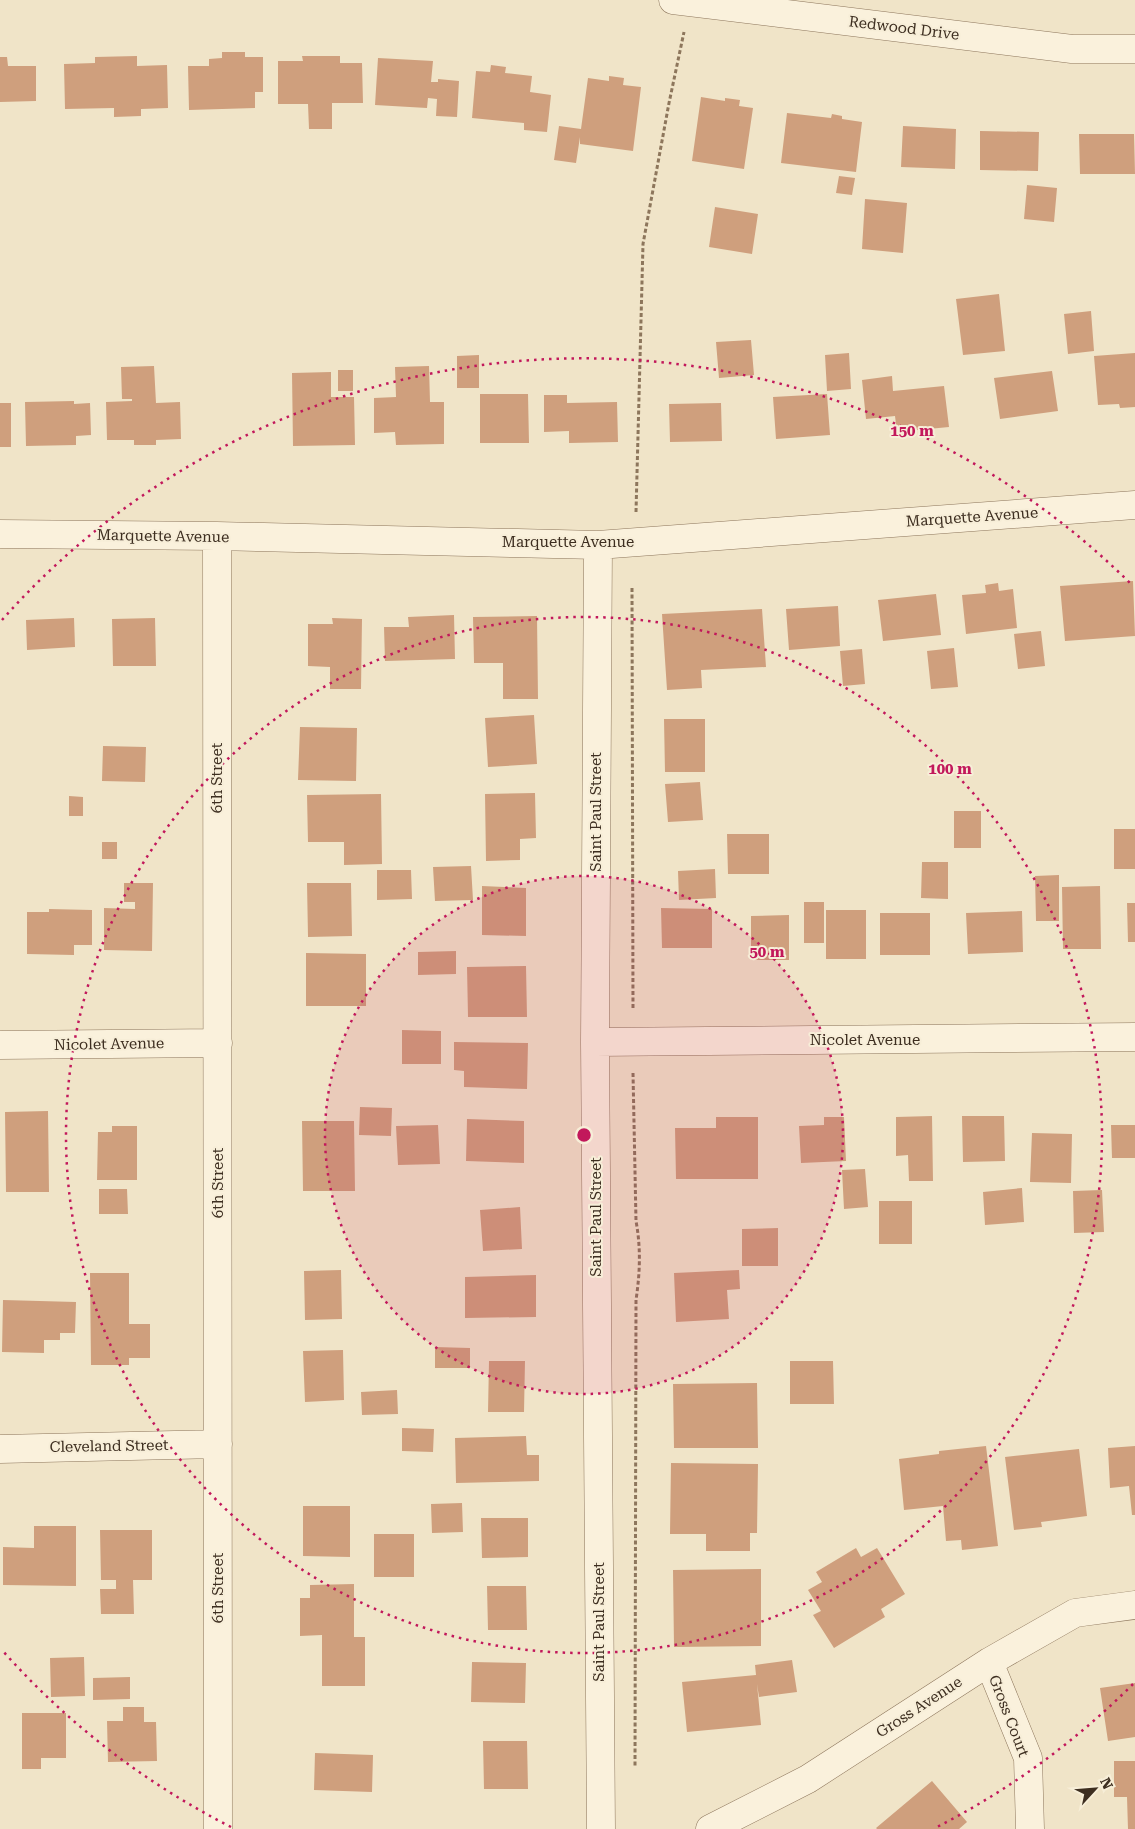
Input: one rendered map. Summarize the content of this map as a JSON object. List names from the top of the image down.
{
  "streets": {
    "street": [
      "Redwood Drive",
      "Marquette Avenue",
      "6th Street",
      "Saint Paul Street",
      "Nicolet Avenue",
      "Cleveland Street",
      "Gross Avenue",
      "Gross Court"
    ]
  },
  "crossings": [
    ["Marquette Avenue", "6th Street"],
    ["Marquette Avenue", "Saint Paul Street"],
    ["6th Street", "Nicolet Avenue"],
    ["6th Street", "Cleveland Street"],
    ["Saint Paul Street", "Nicolet Avenue"],
    ["Gross Avenue", "Gross Court"]
  ],
  "north": "top right",
  "rings": ["150 m", "100 m", "50 m"]
}
